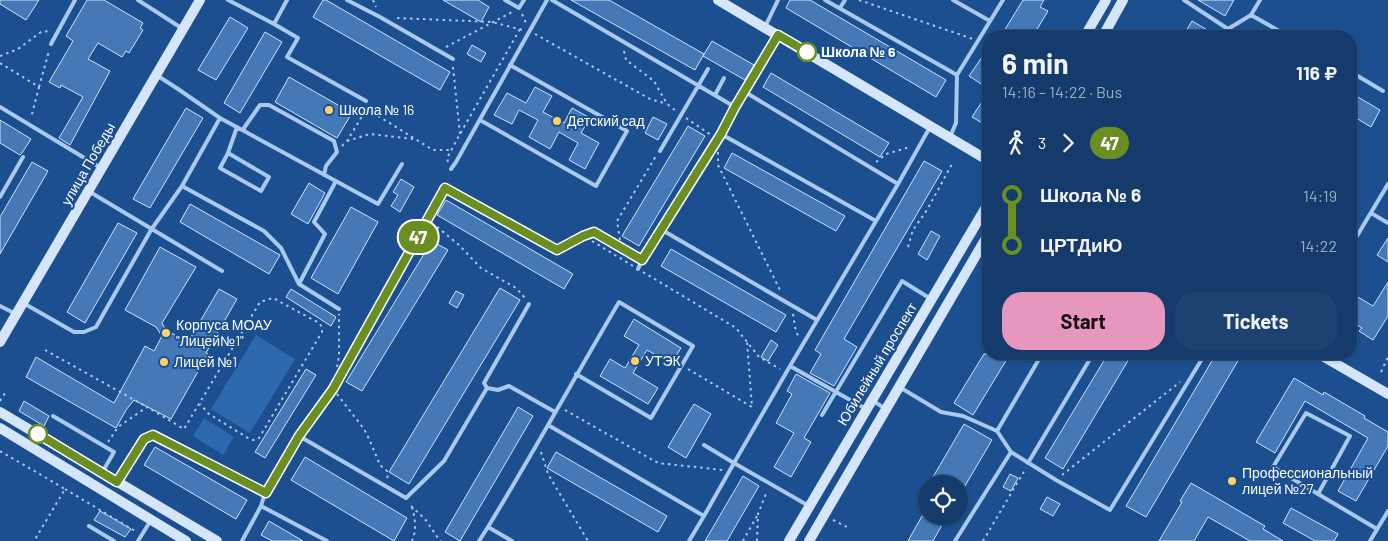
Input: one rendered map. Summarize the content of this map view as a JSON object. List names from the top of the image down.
{
  "streets": {
    "main road": ["улица Победы", "Юбилейный проспект"]
  },
  "places": [
    "Школа № 6",
    "Школа № 16",
    "Детский сад",
    "Корпуса МОАУ \"Лицей№1\"",
    "УТЭК",
    "Лицей №1",
    "Профессиональный лицей №27"
  ],
  "lines": ["bus line 47"],
  "page": {
    "on_map": "47",
    "heading": ["6 min", "14:16 – 14:22 · Bus", "116 ₽"],
    "legs": ["3", "47"],
    "list": [
      {
        "name": "Школа № 6",
        "value": "14:19"
      },
      {
        "name": "ЦРТДиЮ",
        "value": "14:22"
      }
    ],
    "buttons": ["Start", "Tickets"]
  }
}
